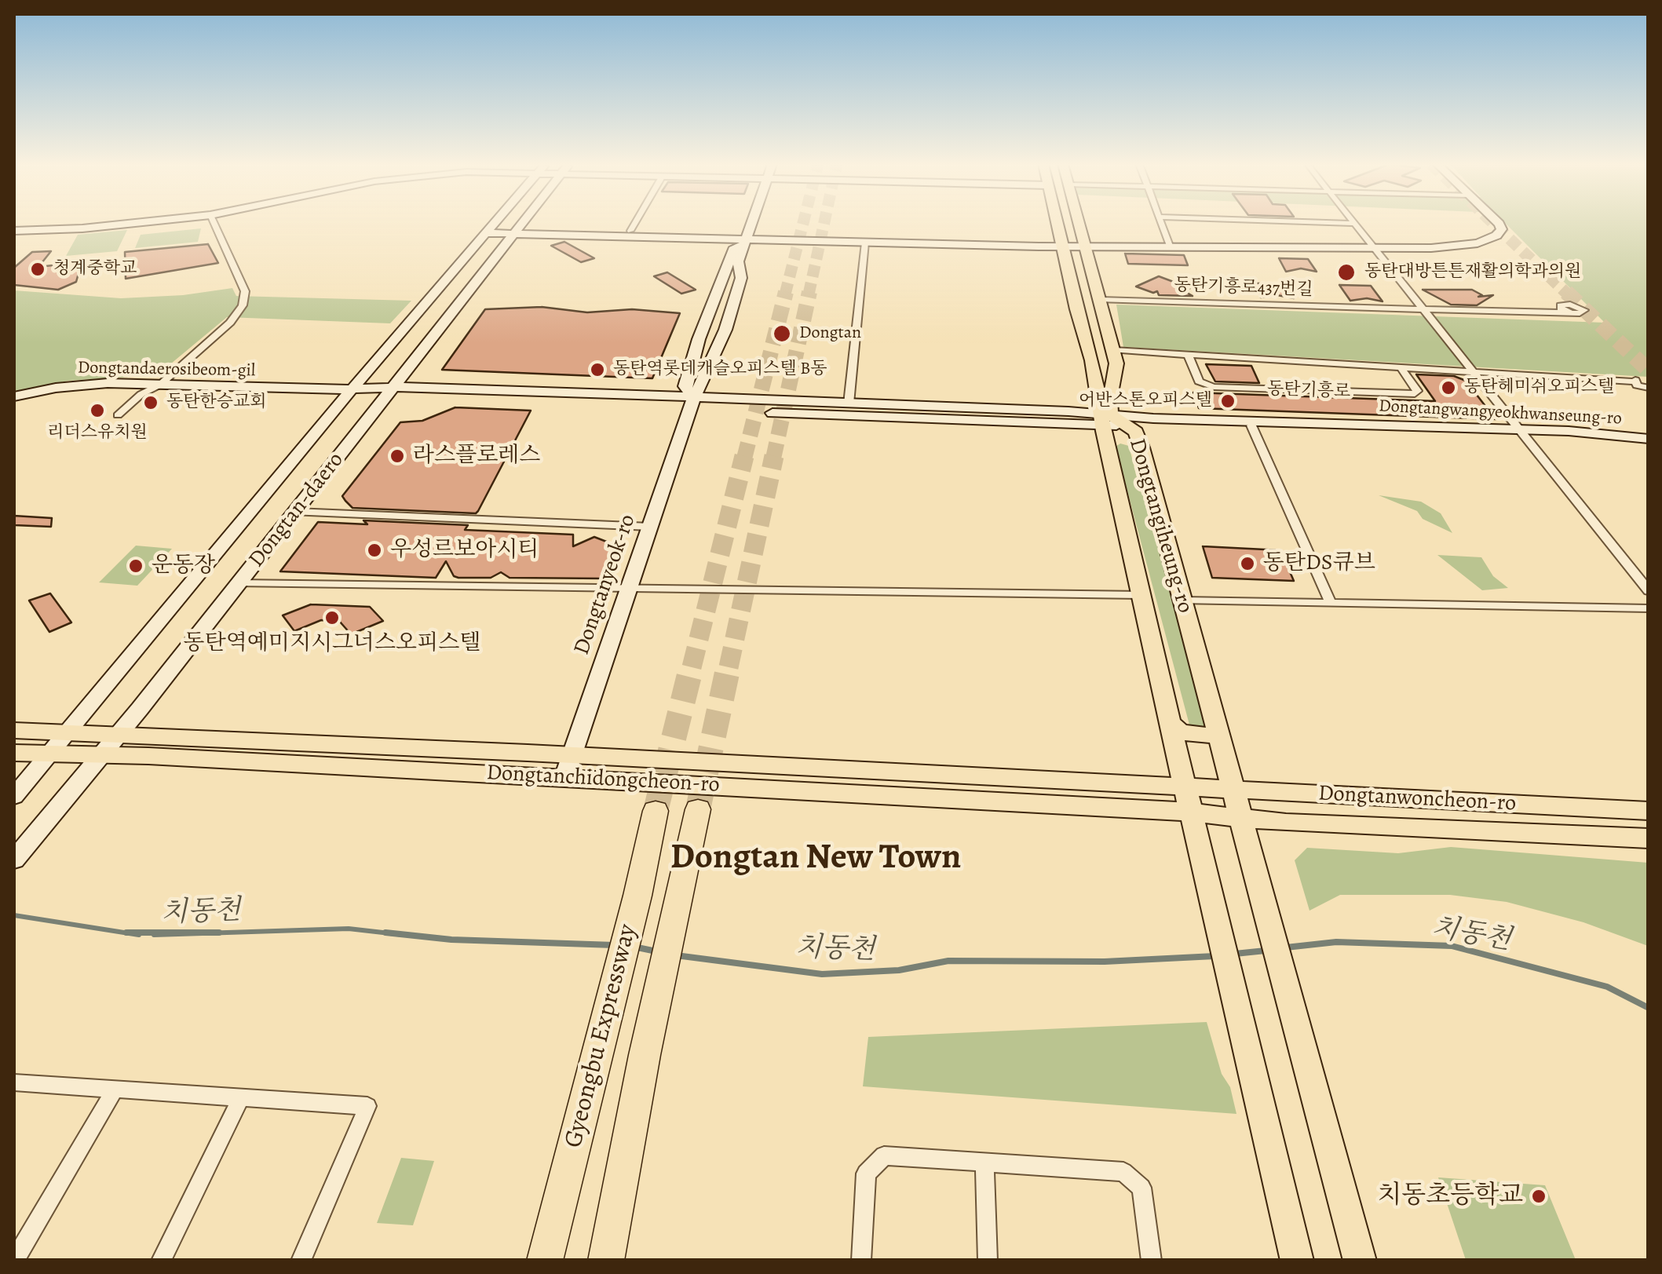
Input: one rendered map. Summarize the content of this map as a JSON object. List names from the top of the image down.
{
  "streets": {
    "highway": ["Gyeongbu Expressway"],
    "main road": ["Dongtangiheung-ro", "Dongtanchidongcheon-ro", "Dongtanwoncheon-ro"],
    "street": [
      "동탄기흥로437번길",
      "Dongtandaerosibeom-gil",
      "동탄기흥로",
      "Dongtangwangyeokhwanseung-ro",
      "Dongtan-daero",
      "Dongtanyeok-ro"
    ]
  },
  "crossings": [
    ["동탄기흥로437번길", "Dongtangiheung-ro"],
    ["Dongtandaerosibeom-gil", "Dongtan-daero"],
    ["동탄기흥로", "Dongtangiheung-ro"],
    ["Dongtangwangyeokhwanseung-ro", "Dongtangiheung-ro"],
    ["Dongtan-daero", "Dongtanchidongcheon-ro"],
    ["Dongtangiheung-ro", "Dongtanchidongcheon-ro"],
    ["Dongtangiheung-ro", "Dongtanwoncheon-ro"],
    ["Dongtanyeok-ro", "Dongtanchidongcheon-ro"],
    ["Dongtanchidongcheon-ro", "Dongtanwoncheon-ro"]
  ],
  "districts": ["Dongtan New Town"],
  "water": ["치동천"],
  "places": [
    "청계중학교",
    "동탄대방튼튼재활의학과의원",
    "Dongtan",
    "동탄역롯데캐슬오피스텔 B동",
    "동탄헤미쉬오피스텔",
    "어반스톤오피스텔",
    "동탄한승교회",
    "리더스유치원",
    "라스플로레스",
    "우성르보아시티",
    "동탄DS큐브",
    "운동장",
    "동탄역예미지시그너스오피스텔",
    "치동초등학교"
  ]
}
